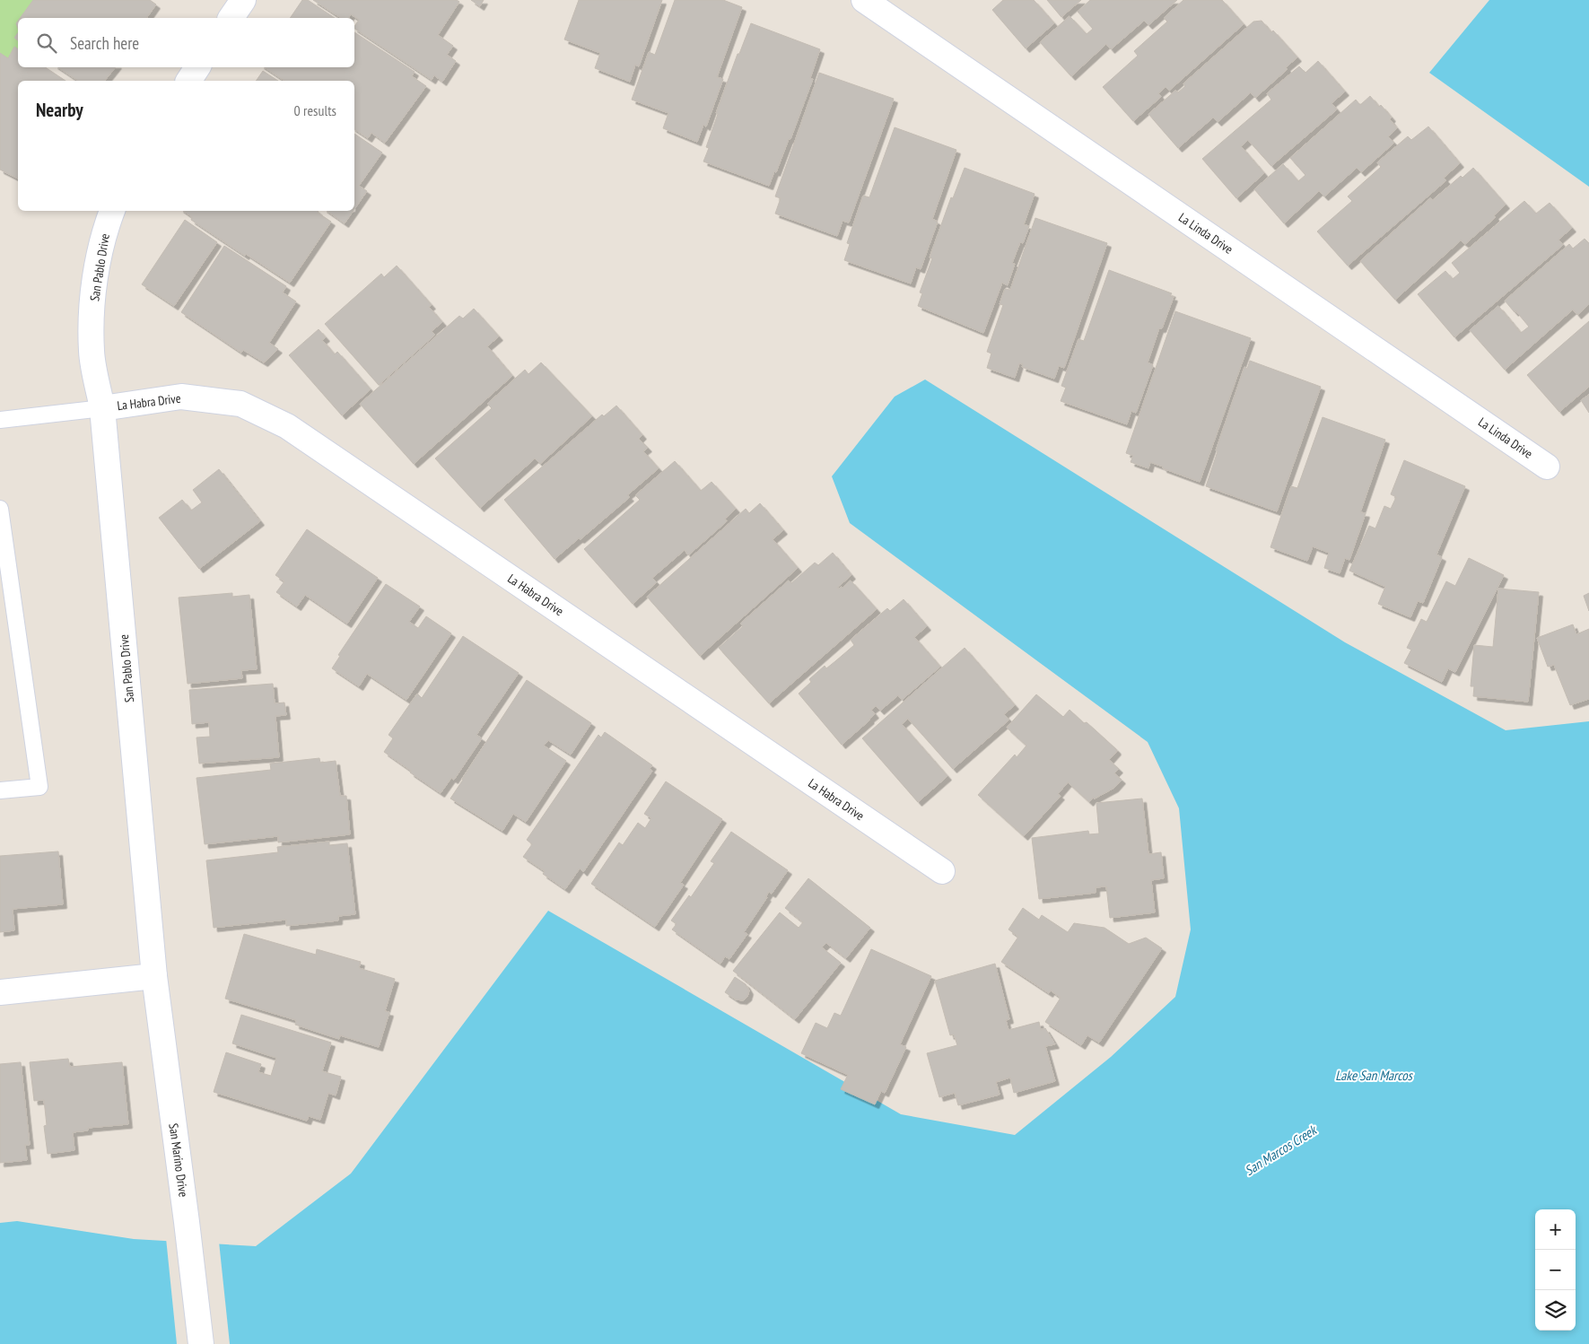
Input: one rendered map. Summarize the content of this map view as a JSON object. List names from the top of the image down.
{
  "streets": {
    "street": [
      "La Linda Drive",
      "San Pablo Drive",
      "La Habra Drive",
      "San Marino Drive"
    ]
  },
  "crossings": [
    ["San Pablo Drive", "La Habra Drive"],
    ["San Pablo Drive", "San Marino Drive"]
  ],
  "water": ["Lake San Marcos", "San Marcos Creek"],
  "page": {
    "search": "Search here",
    "heading": ["Nearby", "0 results"],
    "map_buttons": ["+", "−"]
  }
}
